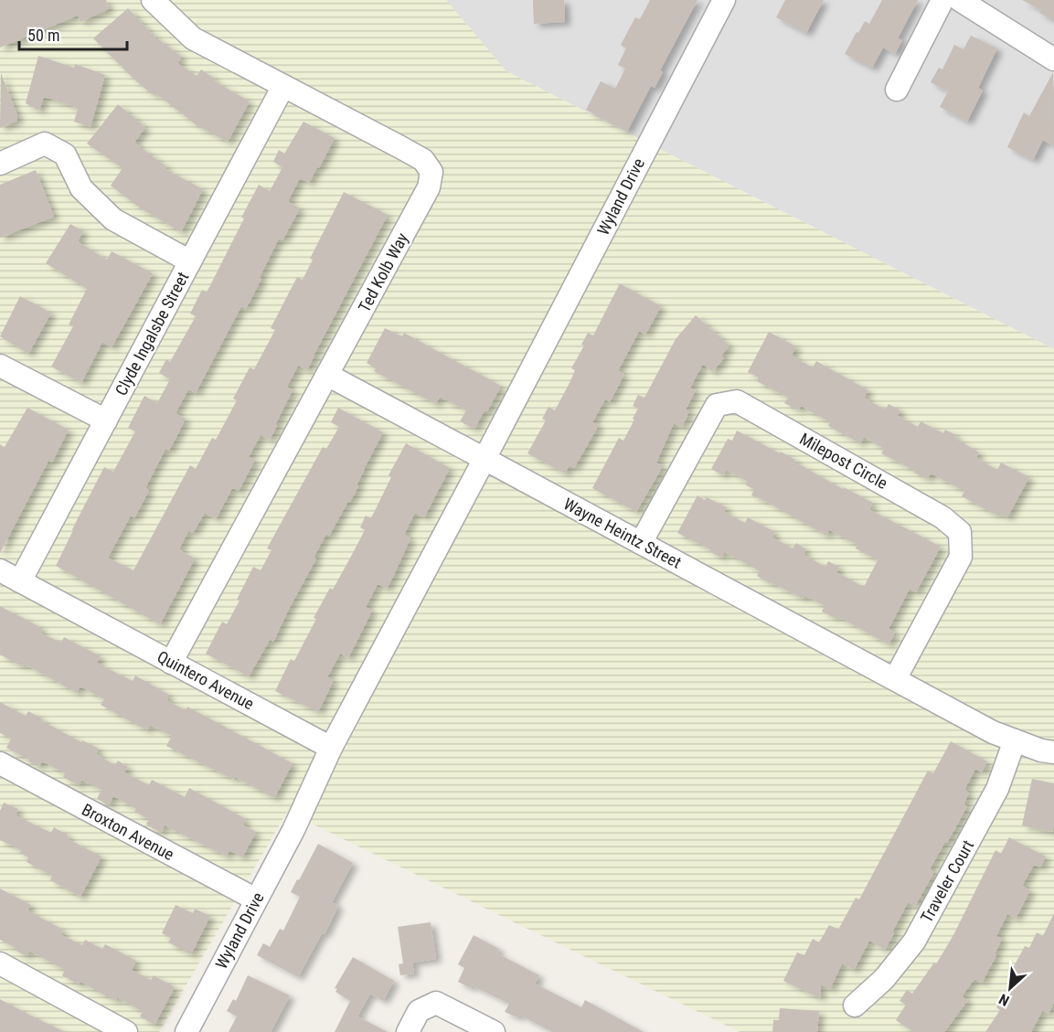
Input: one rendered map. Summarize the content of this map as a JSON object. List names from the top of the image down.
{
  "streets": {
    "street": [
      "Wyland Drive",
      "Ted Kolb Way",
      "Clyde Ingalsbe Street",
      "Milepost Circle",
      "Wayne Heintz Street",
      "Quintero Avenue",
      "Broxton Avenue",
      "Traveler Court"
    ]
  },
  "crossings": [
    ["Wyland Drive", "Wayne Heintz Street"],
    ["Wyland Drive", "Quintero Avenue"],
    ["Wyland Drive", "Broxton Avenue"],
    ["Ted Kolb Way", "Clyde Ingalsbe Street"],
    ["Ted Kolb Way", "Wayne Heintz Street"],
    ["Ted Kolb Way", "Quintero Avenue"],
    ["Clyde Ingalsbe Street", "Quintero Avenue"],
    ["Milepost Circle", "Wayne Heintz Street"],
    ["Wayne Heintz Street", "Traveler Court"]
  ],
  "scale_bar": "50 m",
  "north": "bottom left"
}
